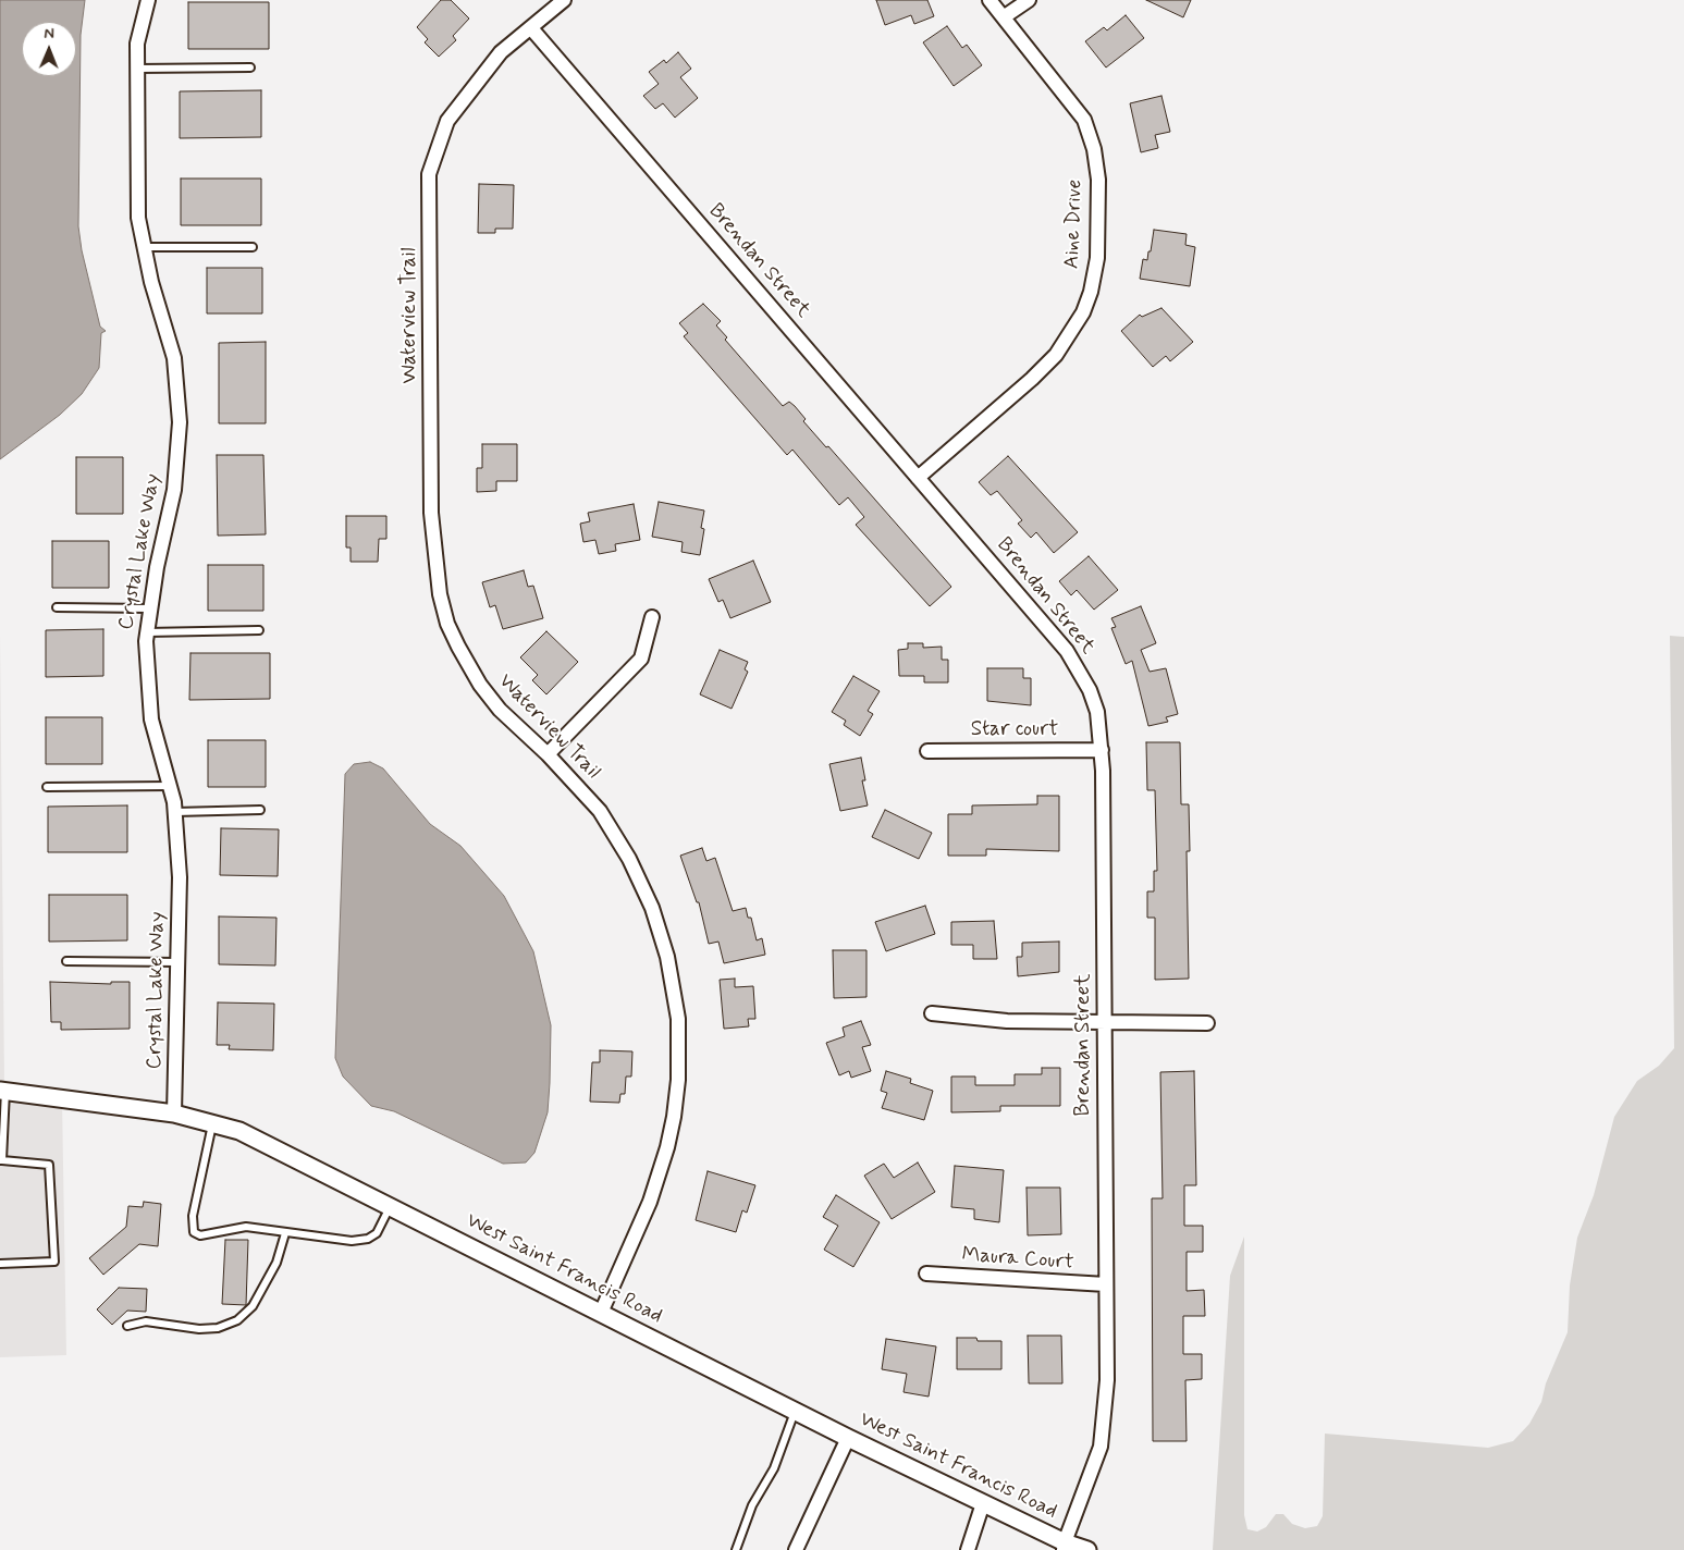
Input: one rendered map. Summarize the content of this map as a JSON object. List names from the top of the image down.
{
  "streets": {
    "street": [
      "Aine Drive",
      "Brendan Street",
      "Waterview Trail",
      "Crystal Lake Way",
      "Star court",
      "Maura Court",
      "West Saint Francis Road"
    ]
  },
  "crossings": [
    ["Aine Drive", "Brendan Street"],
    ["Brendan Street", "Waterview Trail"],
    ["Brendan Street", "Star court"],
    ["Brendan Street", "Maura Court"],
    ["Brendan Street", "West Saint Francis Road"],
    ["Waterview Trail", "West Saint Francis Road"],
    ["Crystal Lake Way", "West Saint Francis Road"]
  ],
  "north": "top"
}
